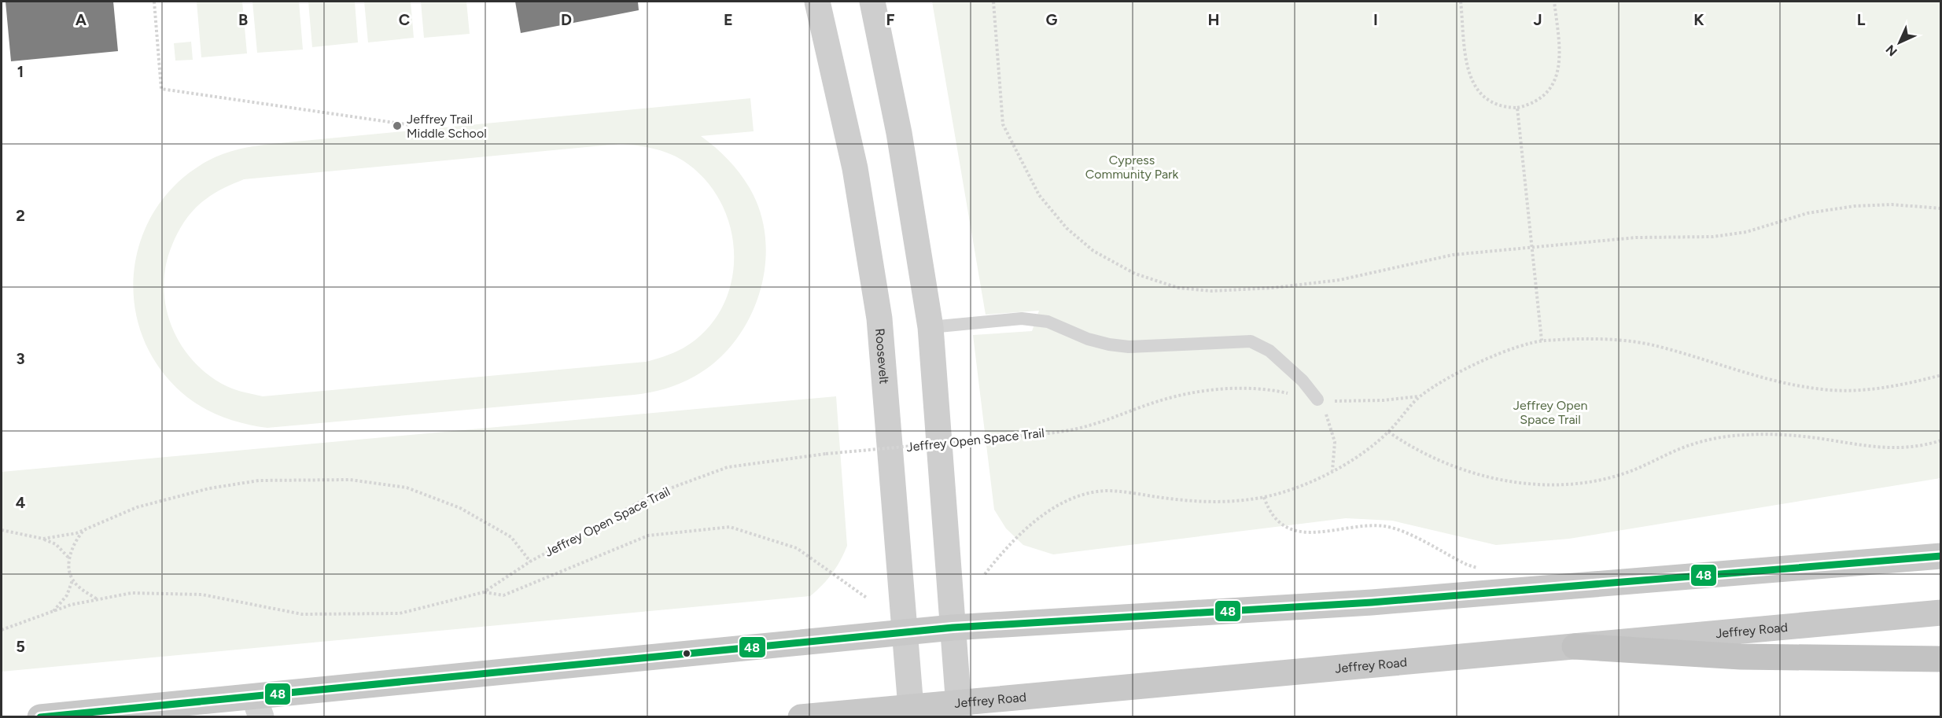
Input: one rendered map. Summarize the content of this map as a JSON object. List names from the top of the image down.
{
  "streets": {
    "main road": ["Jeffrey Road"],
    "street": ["Roosevelt"],
    "path": ["Jeffrey Open Space Trail"]
  },
  "crossings": [
    ["Roosevelt", "Jeffrey Road"]
  ],
  "parks": ["Cypress Community Park", "Jeffrey Open Space Trail"],
  "places": ["Jeffrey Trail Middle School"],
  "lines": ["transit line 48"],
  "north": "bottom left",
  "grid": {
    "columns": [
      "A",
      "B",
      "C",
      "D",
      "E",
      "F",
      "G",
      "H",
      "I",
      "J",
      "K",
      "L"
    ],
    "rows": [
      "1",
      "2",
      "3",
      "4",
      "5"
    ]
  }
}
